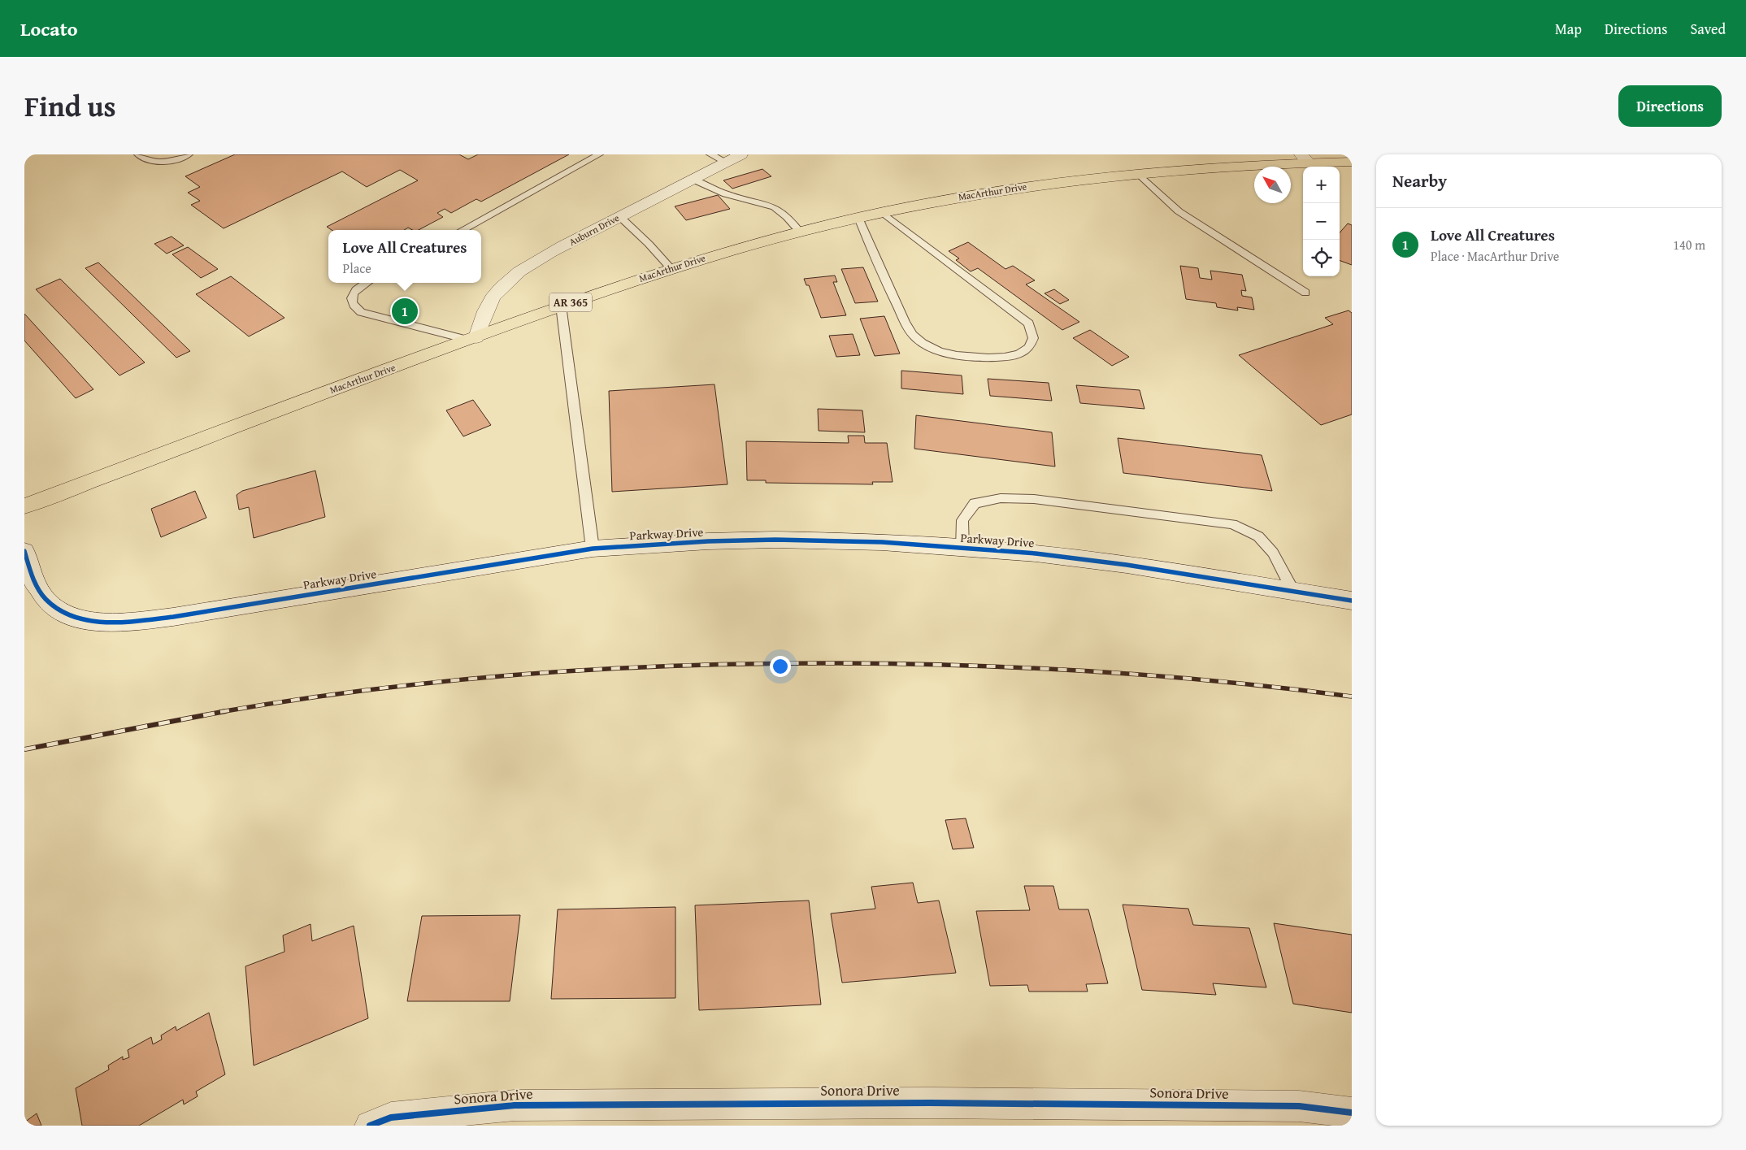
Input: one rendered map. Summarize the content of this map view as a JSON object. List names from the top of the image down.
{
  "streets": {
    "main road": ["MacArthur Drive", "AR 365"],
    "street": ["Auburn Drive", "Parkway Drive", "Sonora Drive"]
  },
  "crossings": [
    ["MacArthur Drive", "Auburn Drive"]
  ],
  "north": "top left",
  "page": {
    "header": "Locato",
    "nav": ["Map", "Directions", "Saved"],
    "title": "Find us",
    "buttons": "Directions",
    "heading": "Nearby",
    "map_buttons": ["+", "−"],
    "list": [
      {
        "mark": "1",
        "name": "Love All Creatures",
        "note": "Place · MacArthur Drive",
        "value": "140 m"
      }
    ],
    "popup": ["Love All Creatures", "Place"],
    "pins": "1"
  }
}
